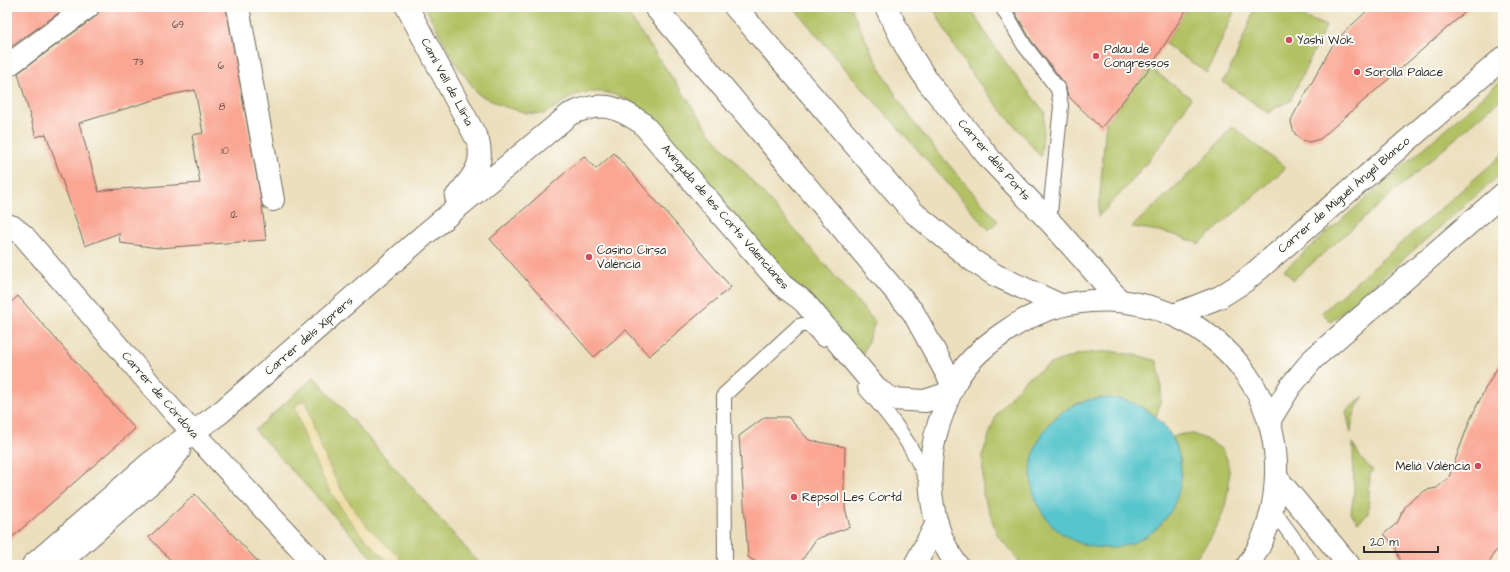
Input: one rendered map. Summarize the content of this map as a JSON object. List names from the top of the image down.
{
  "streets": {
    "main road": [
      "Camí Vell de Llíria",
      "Carrer dels Ports",
      "Carrer de Miguel Ángel Blanco",
      "Avinguda de les Corts Valencianes",
      "Carrer dels Xiprers",
      "Carrer de Còrdova"
    ]
  },
  "crossings": [
    ["Camí Vell de Llíria", "Carrer dels Xiprers"],
    ["Avinguda de les Corts Valencianes", "Carrer dels Xiprers"],
    ["Carrer dels Xiprers", "Carrer de Còrdova"]
  ],
  "places": [
    "Yashi Wok",
    "Palau de Congressos",
    "Sorolla Palace",
    "Casino Cirsa València",
    "Meliá València",
    "Repsol Les Cortd"
  ],
  "house_numbers": [
    "69",
    "73",
    "6",
    "8",
    "10",
    "12"
  ],
  "scale_bar": "20 m"
}
